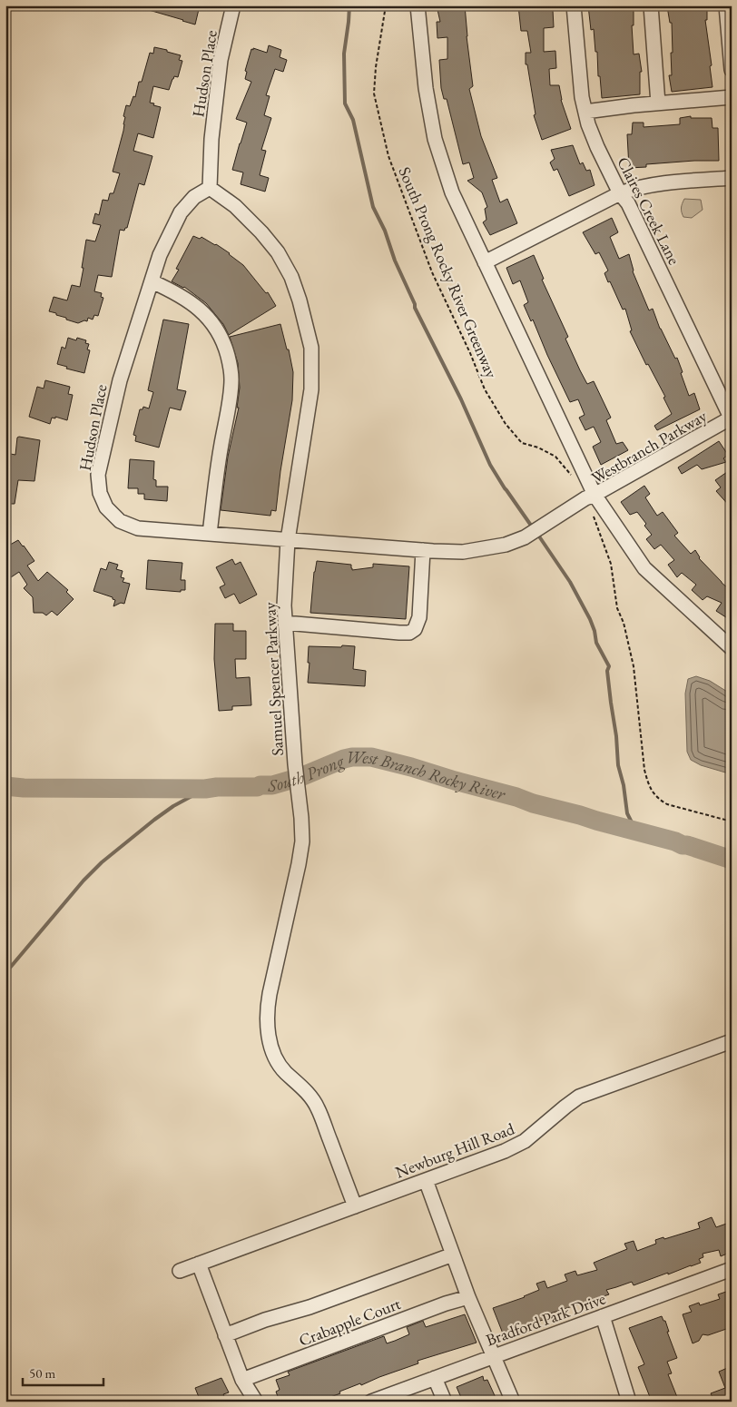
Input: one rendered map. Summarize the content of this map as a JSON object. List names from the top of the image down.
{
  "streets": {
    "street": [
      "Hudson Place",
      "Claires Creek Lane",
      "Westbranch Parkway",
      "Samuel Spencer Parkway",
      "Newburg Hill Road",
      "Bradford Park Drive",
      "Crabapple Court"
    ],
    "path": ["South Prong Rocky River Greenway"]
  },
  "crossings": [
    ["Hudson Place", "Westbranch Parkway"],
    ["Hudson Place", "Samuel Spencer Parkway"],
    ["Claires Creek Lane", "Westbranch Parkway"],
    ["Samuel Spencer Parkway", "Newburg Hill Road"]
  ],
  "water": ["South Prong West Branch Rocky River"],
  "scale_bar": "50 m"
}
